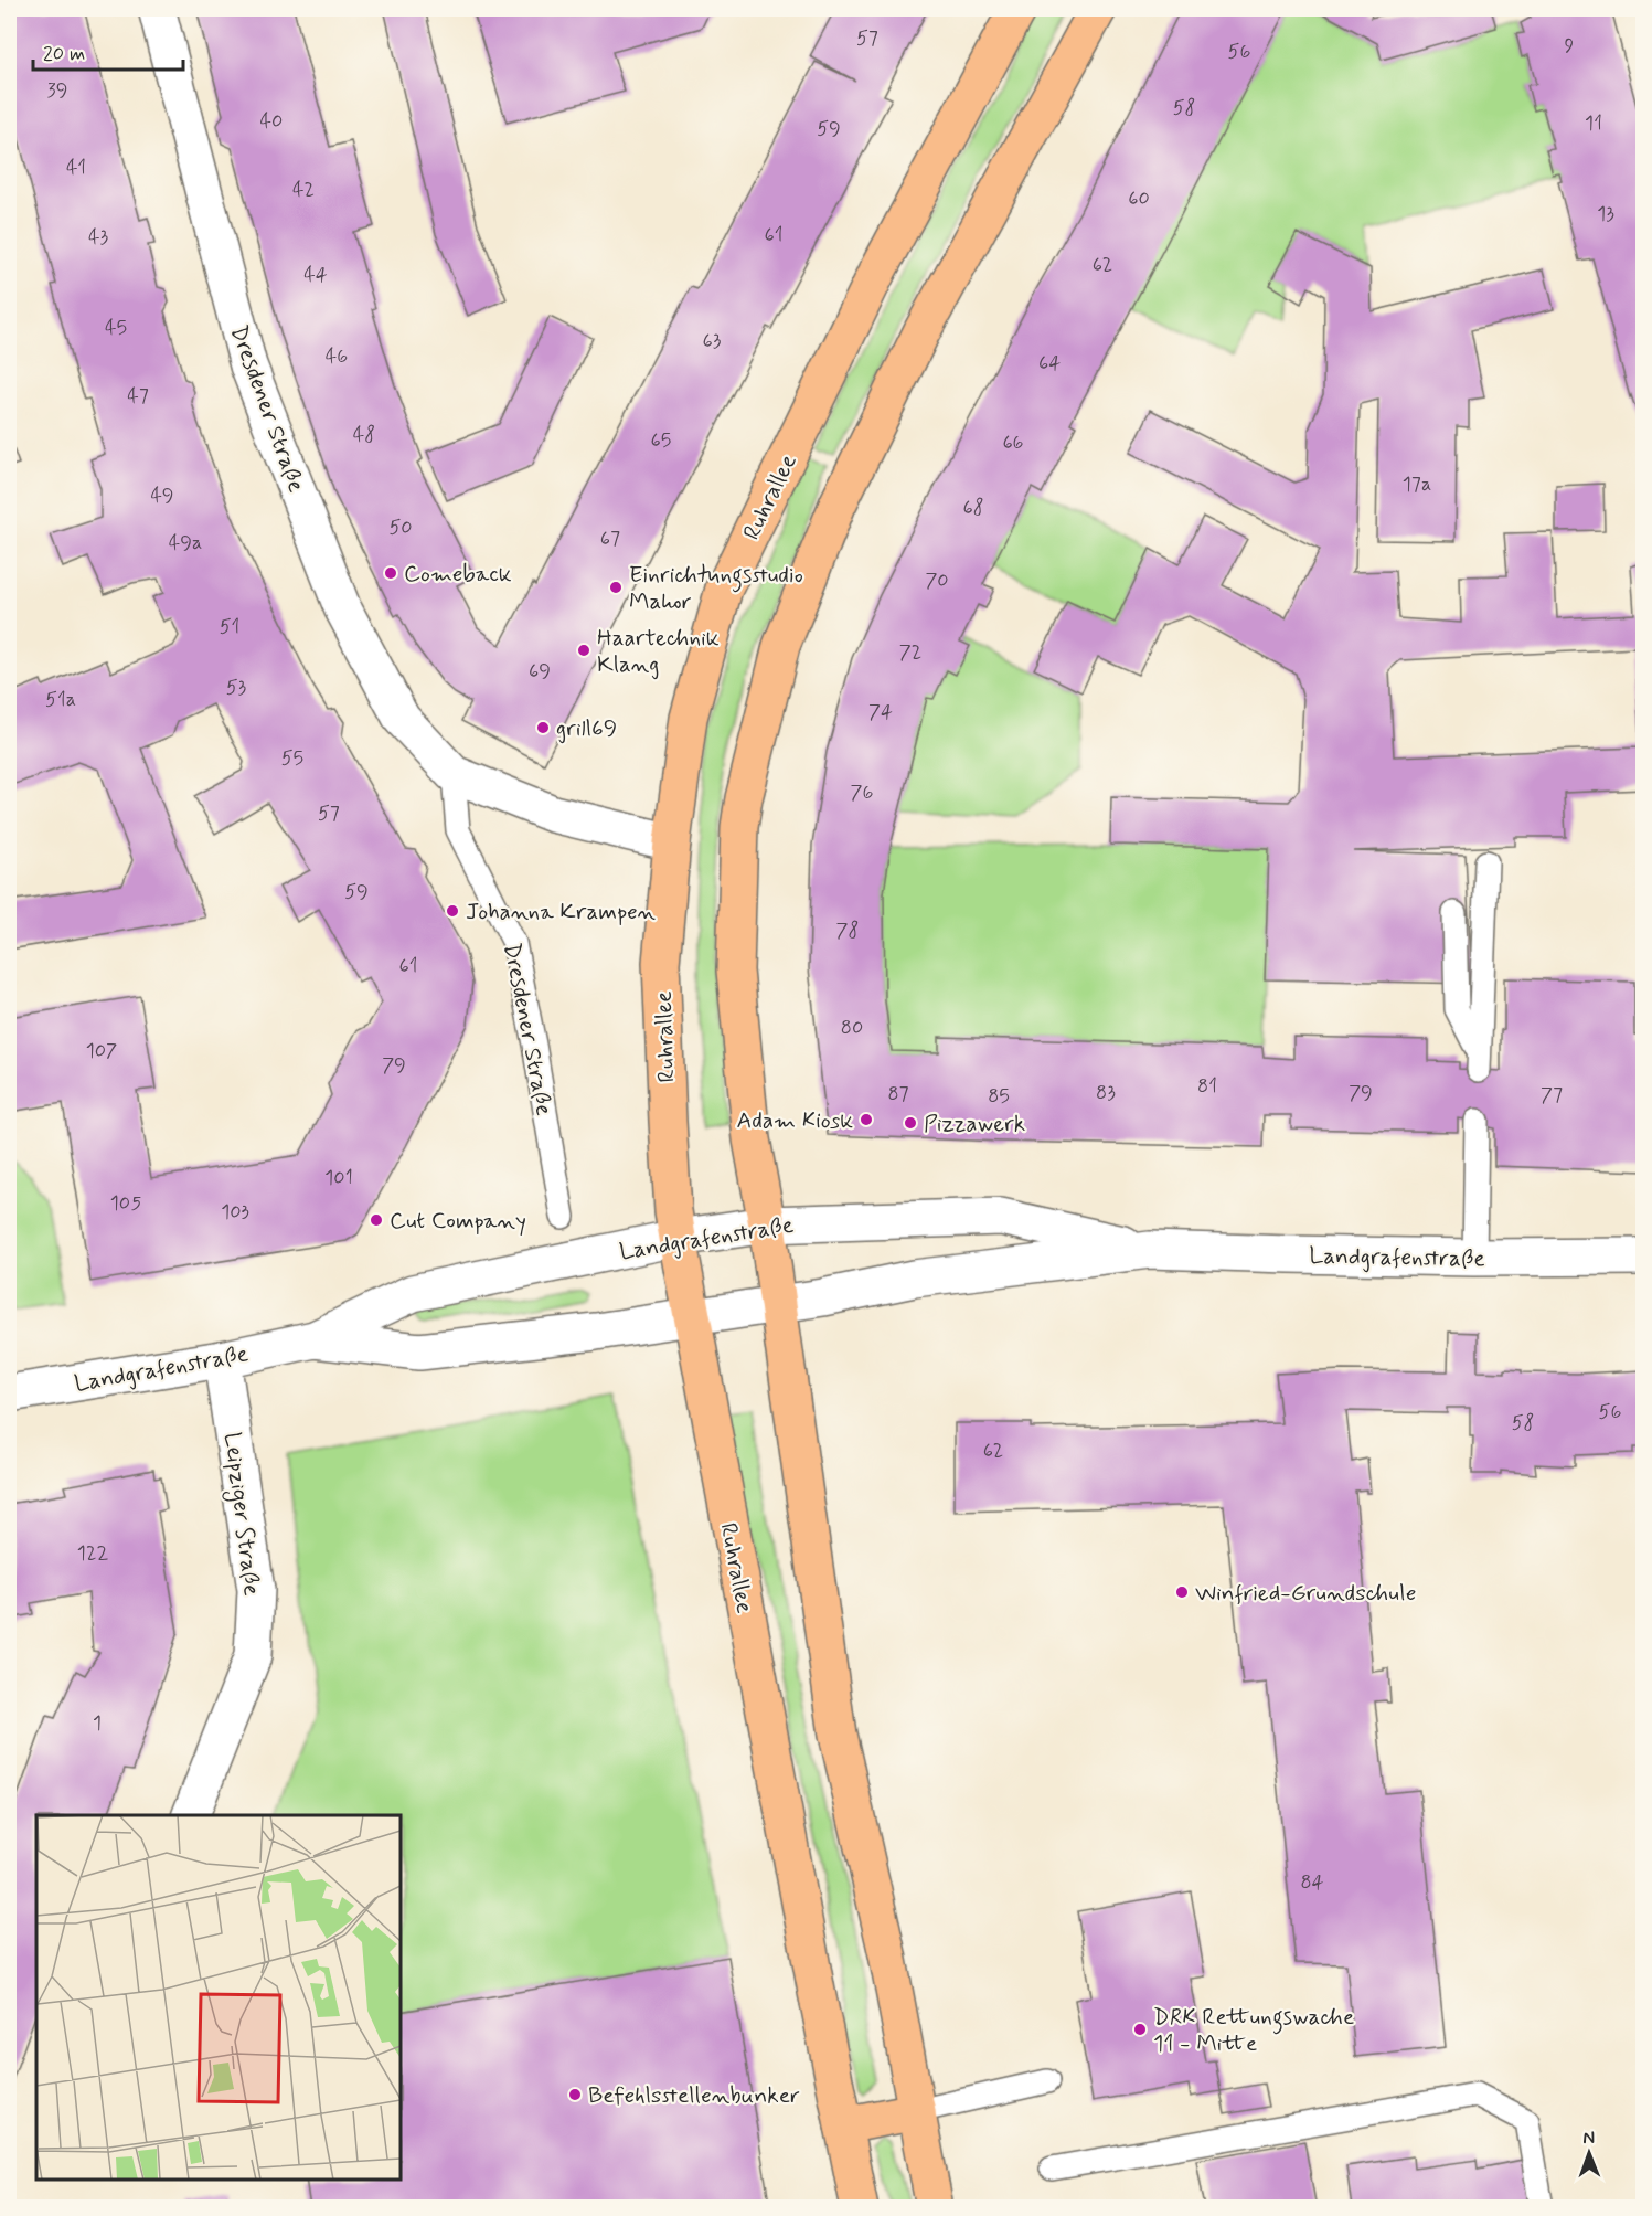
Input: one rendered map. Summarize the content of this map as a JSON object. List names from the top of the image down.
{
  "streets": {
    "main road": ["Ruhrallee"],
    "street": ["Dresdener Straße", "Landgrafenstraße", "Leipziger Straße"]
  },
  "crossings": [
    ["Dresdener Straße", "Ruhrallee"],
    ["Ruhrallee", "Landgrafenstraße"],
    ["Landgrafenstraße", "Leipziger Straße"]
  ],
  "places": [
    "Comeback",
    "Einrichtungsstudio Mahor",
    "Haartechnik Klang",
    "grill69",
    "Johanna Krampen",
    "Adam Kiosk",
    "Pizzawerk",
    "Cut Company",
    "Winfried-Grundschule",
    "DRK Rettungswache 11 - Mitte",
    "Befehlsstellenbunker"
  ],
  "house_numbers": [
    "57",
    "9",
    "56",
    "39",
    "58",
    "40",
    "11",
    "59",
    "41",
    "42",
    "60",
    "13",
    "61",
    "43",
    "62",
    "44",
    "45",
    "63",
    "46",
    "64",
    "47",
    "48",
    "65",
    "66",
    "17a",
    "49",
    "68",
    "50",
    "67",
    "49a",
    "70",
    "51",
    "72",
    "69",
    "53",
    "51a",
    "74",
    "55",
    "76",
    "57",
    "59",
    "78",
    "61",
    "80",
    "107",
    "79",
    "81",
    "83",
    "79",
    "87",
    "77",
    "85",
    "101",
    "105",
    "103",
    "56",
    "58",
    "62",
    "122",
    "1",
    "84"
  ],
  "scale_bar": "20 m",
  "north": "top"
}
